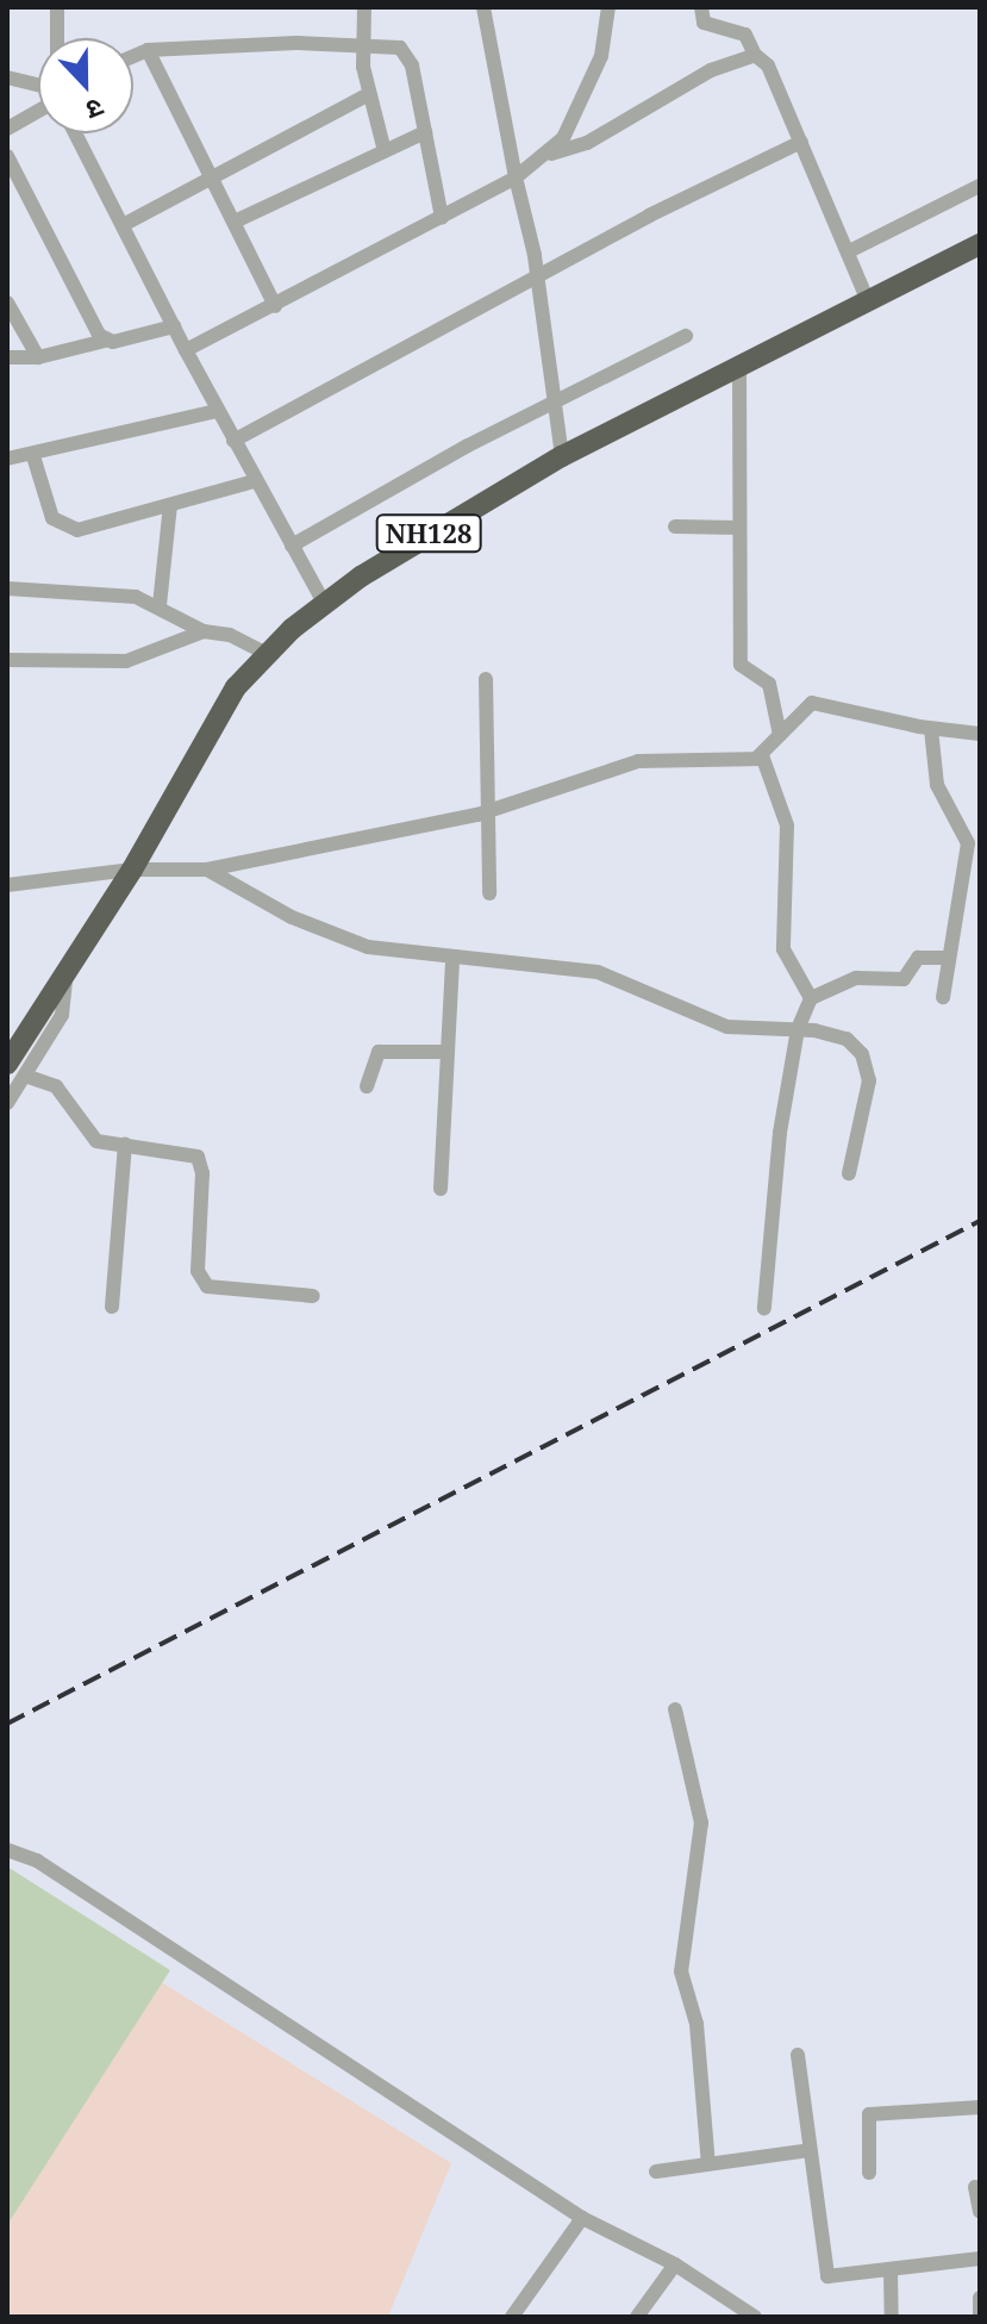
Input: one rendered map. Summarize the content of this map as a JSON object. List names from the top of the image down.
{
  "streets": {
    "highway": ["NH128"]
  },
  "north": "bottom"
}
